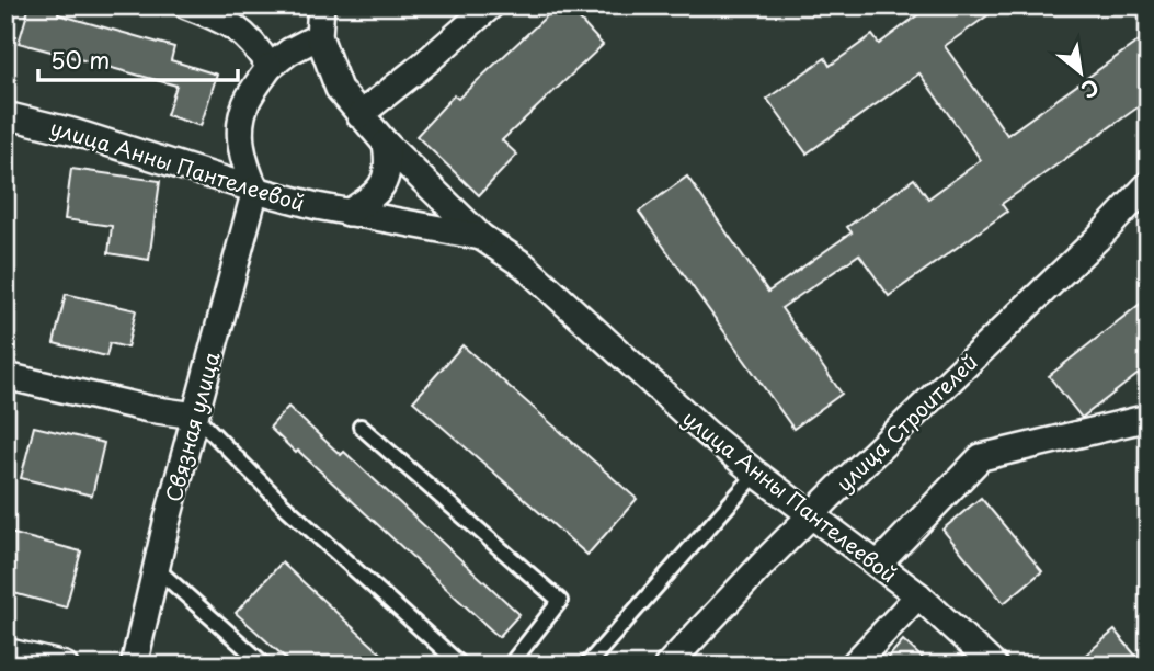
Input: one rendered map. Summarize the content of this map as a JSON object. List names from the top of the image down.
{
  "streets": {
    "street": ["улица Анны Пантелеевой", "улица Строителей", "Связная улица"]
  },
  "crossings": [
    ["улица Анны Пантелеевой", "улица Строителей"],
    ["улица Анны Пантелеевой", "Связная улица"]
  ],
  "scale_bar": "50 m",
  "north": "bottom right"
}
